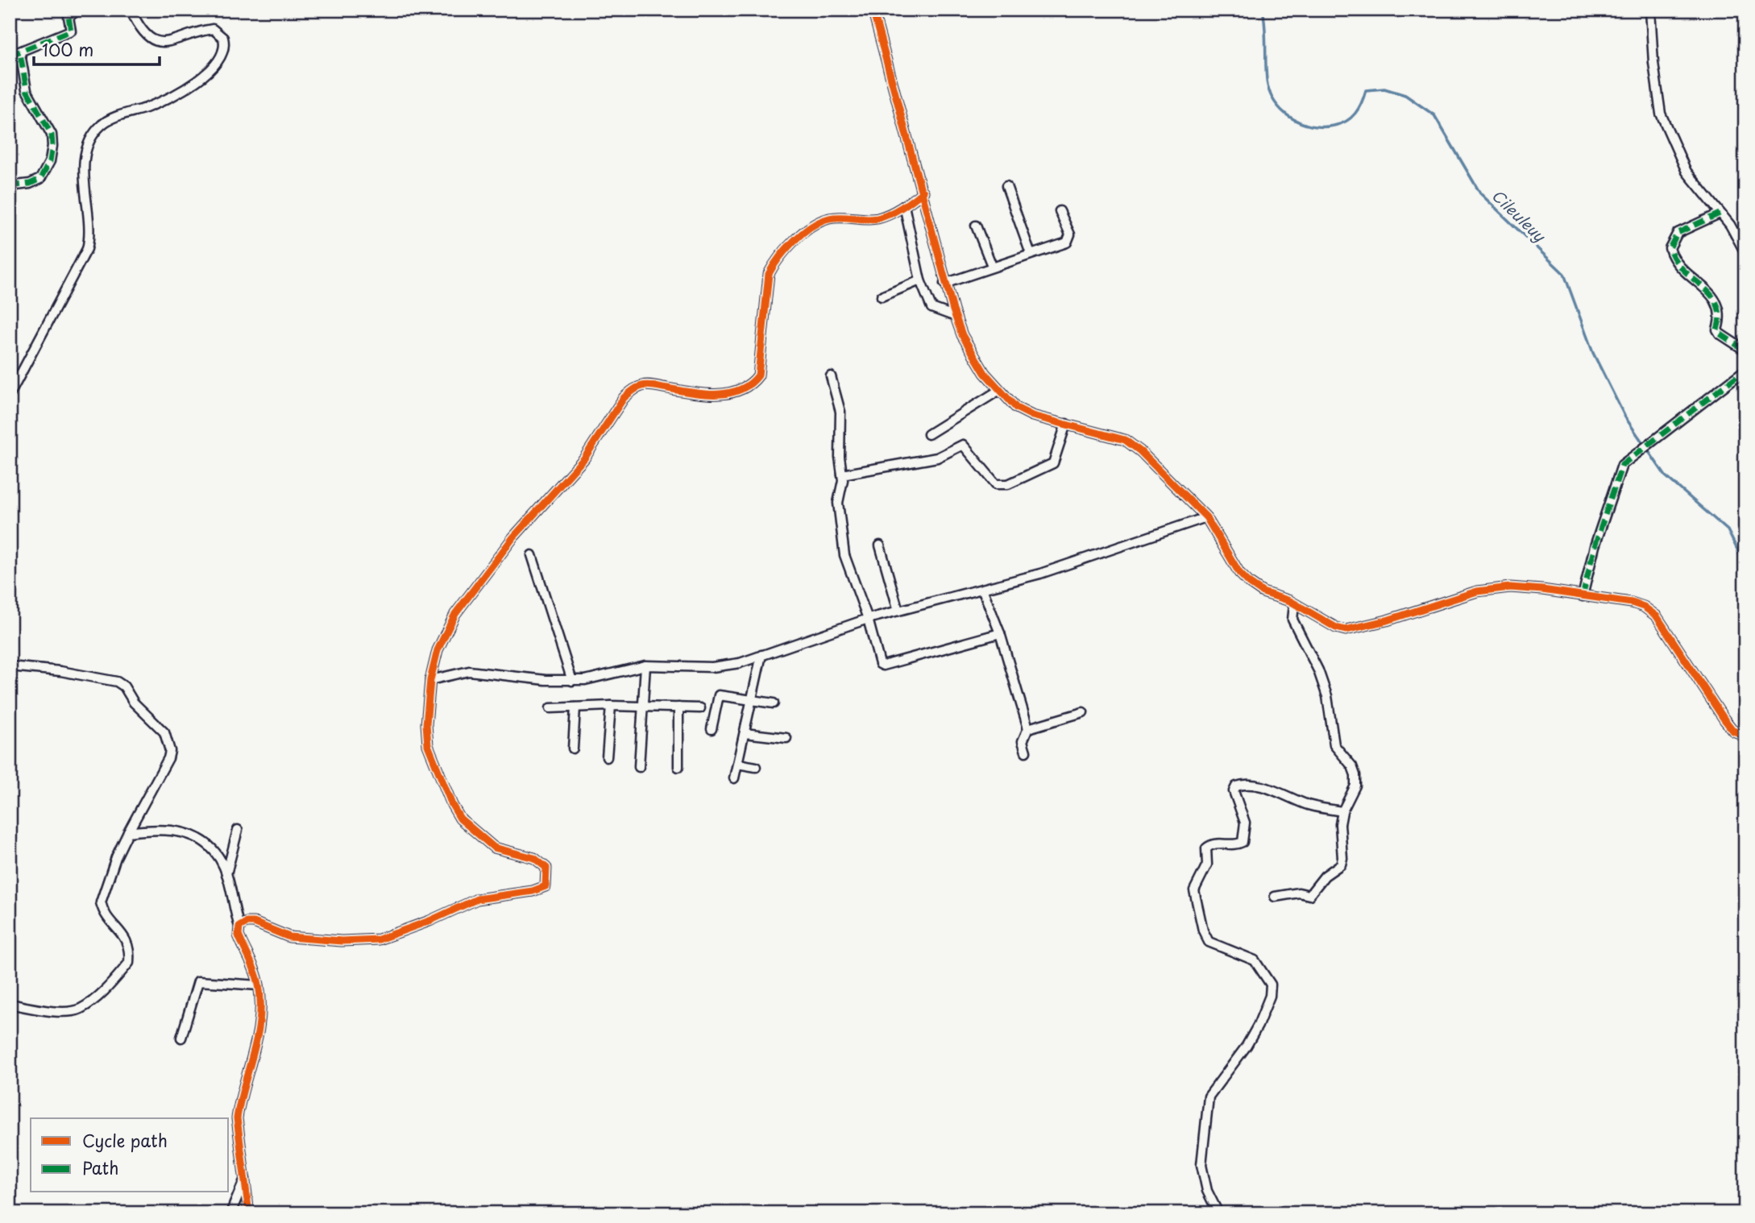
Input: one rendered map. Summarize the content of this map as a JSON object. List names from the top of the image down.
{
  "water": ["Cileuleuy"],
  "legend": ["Cycle path", "Path"],
  "scale_bar": "100 m"
}
